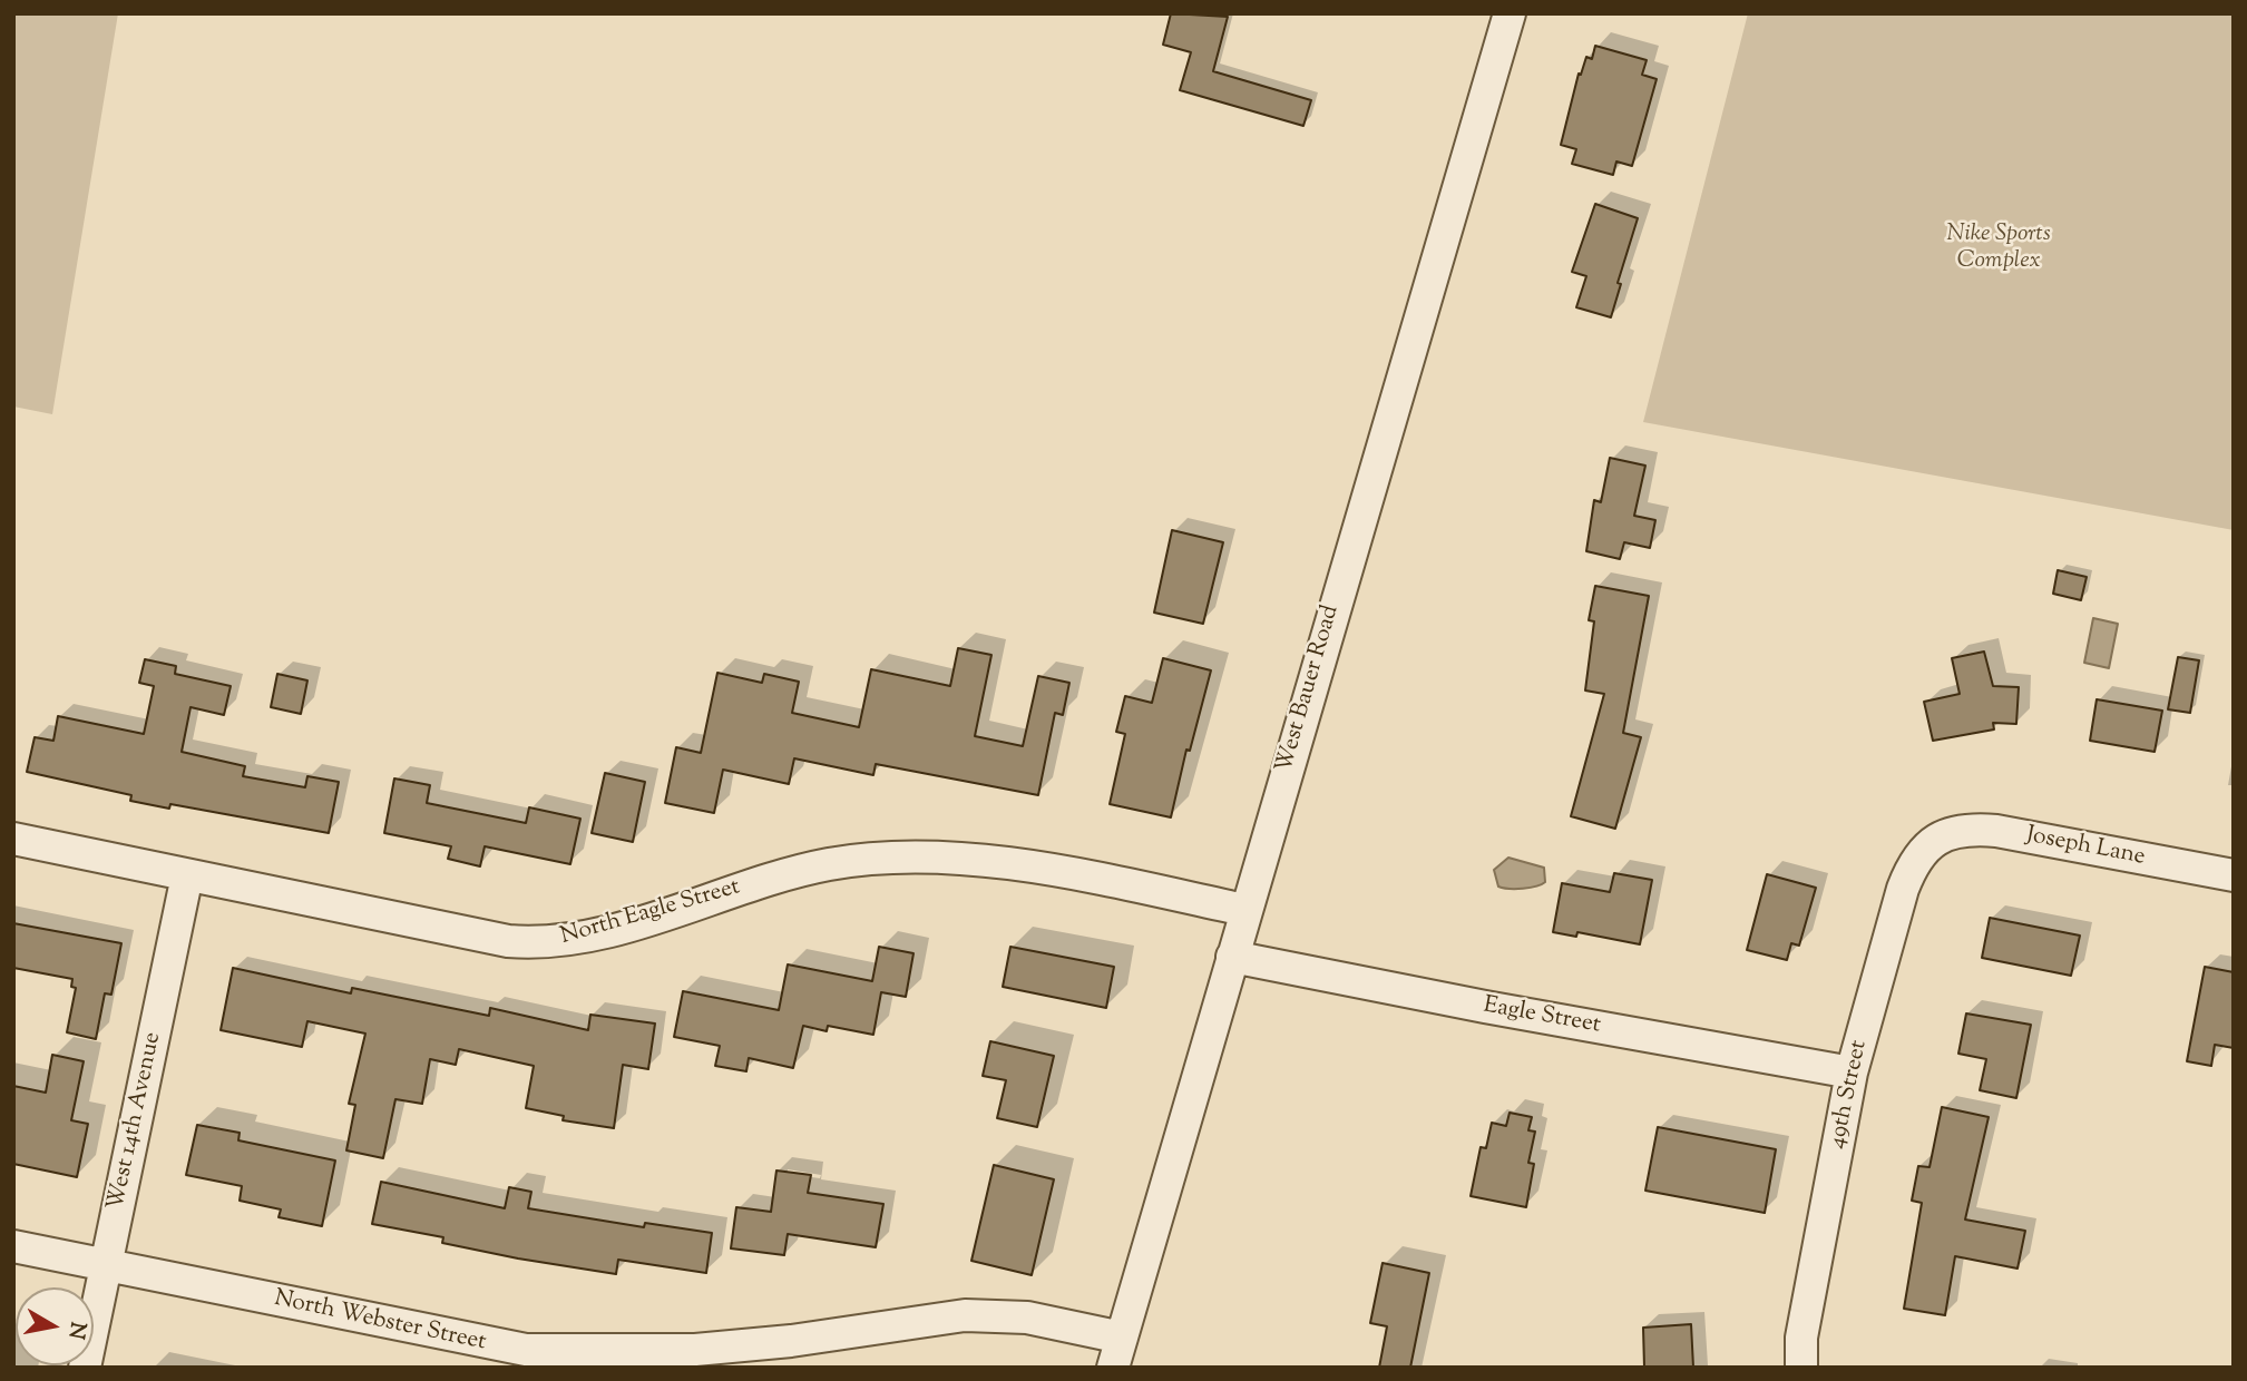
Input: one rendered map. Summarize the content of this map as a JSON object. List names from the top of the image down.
{
  "streets": {
    "street": [
      "West Bauer Road",
      "Joseph Lane",
      "North Eagle Street",
      "Eagle Street",
      "49th Street",
      "West 14th Avenue",
      "North Webster Street"
    ]
  },
  "crossings": [
    ["West Bauer Road", "North Eagle Street"],
    ["West Bauer Road", "Eagle Street"],
    ["West Bauer Road", "North Webster Street"],
    ["Joseph Lane", "49th Street"],
    ["North Eagle Street", "West 14th Avenue"],
    ["Eagle Street", "49th Street"],
    ["West 14th Avenue", "North Webster Street"]
  ],
  "parks": ["Nike Sports Complex"],
  "north": "right"
}
